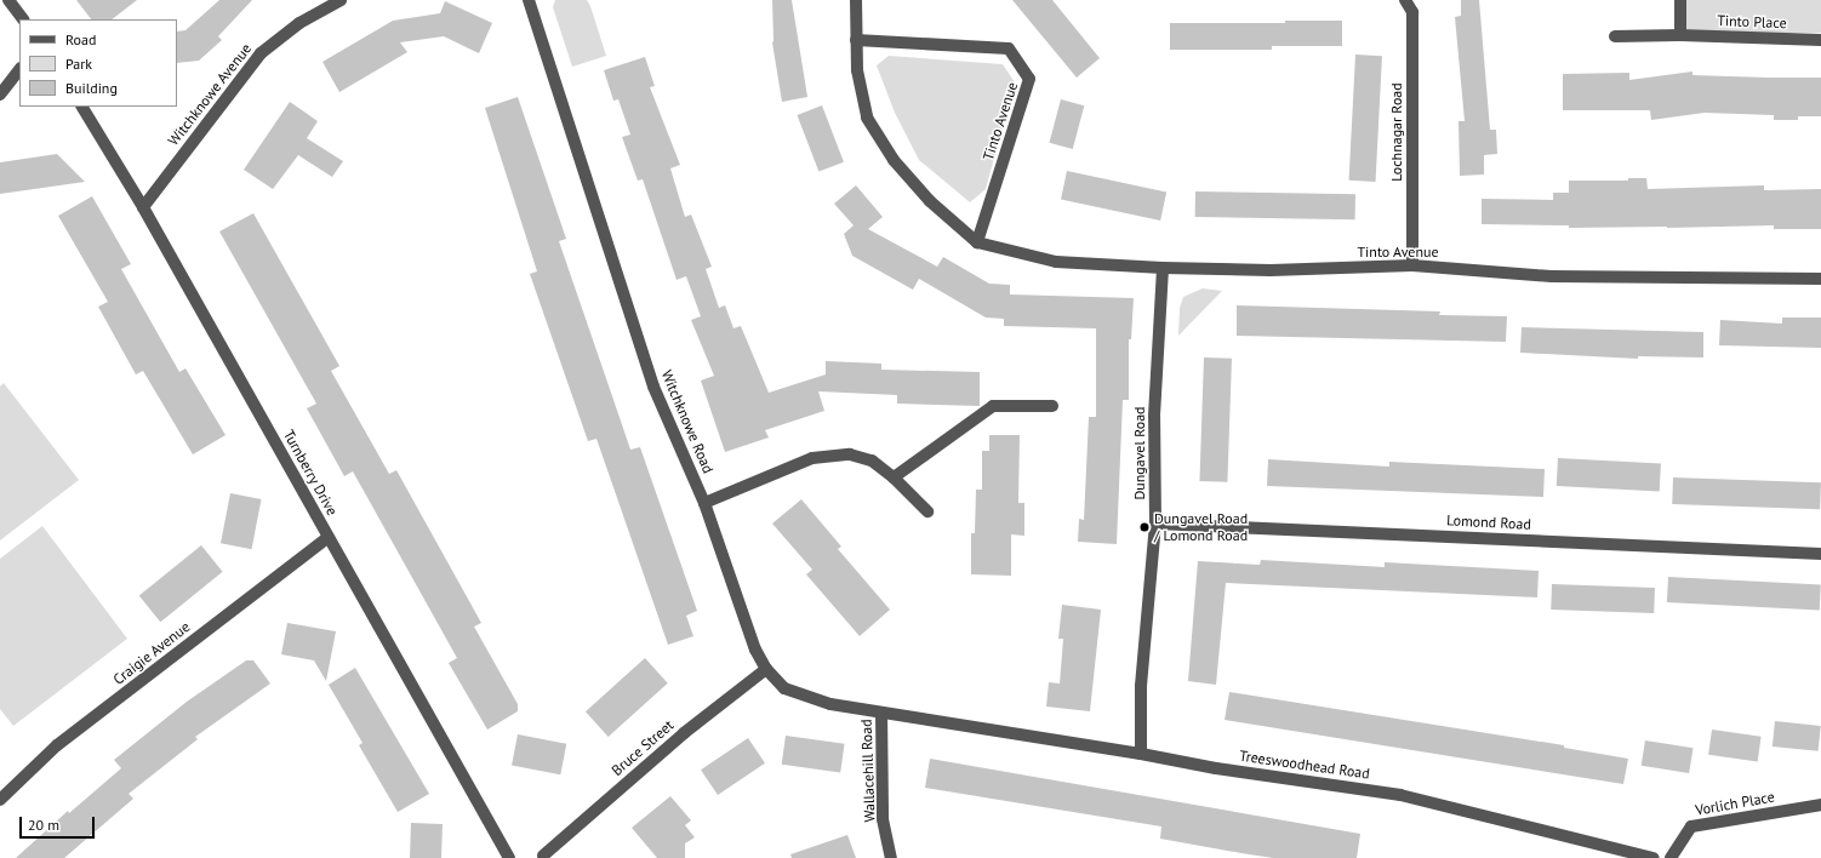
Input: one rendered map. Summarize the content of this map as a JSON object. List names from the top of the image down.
{
  "streets": {
    "street": [
      "Tinto Place",
      "Witchknowe Avenue",
      "Tinto Avenue",
      "Lochnagar Road",
      "Witchknowe Road",
      "Dungavel Road",
      "Turnberry Drive",
      "Lomond Road",
      "Craigie Avenue",
      "Bruce Street",
      "Treeswoodhead Road",
      "Wallacehill Road",
      "Vorlich Place"
    ]
  },
  "crossings": [
    ["Witchknowe Avenue", "Turnberry Drive"],
    ["Tinto Avenue", "Lochnagar Road"],
    ["Tinto Avenue", "Dungavel Road"],
    ["Witchknowe Road", "Bruce Street"],
    ["Witchknowe Road", "Treeswoodhead Road"],
    ["Witchknowe Road", "Wallacehill Road"],
    ["Dungavel Road", "Lomond Road"],
    ["Dungavel Road", "Treeswoodhead Road"],
    ["Turnberry Drive", "Craigie Avenue"]
  ],
  "places": ["Dungavel Road / Lomond Road"],
  "legend": ["Road", "Park", "Building"],
  "scale_bar": "20 m"
}
